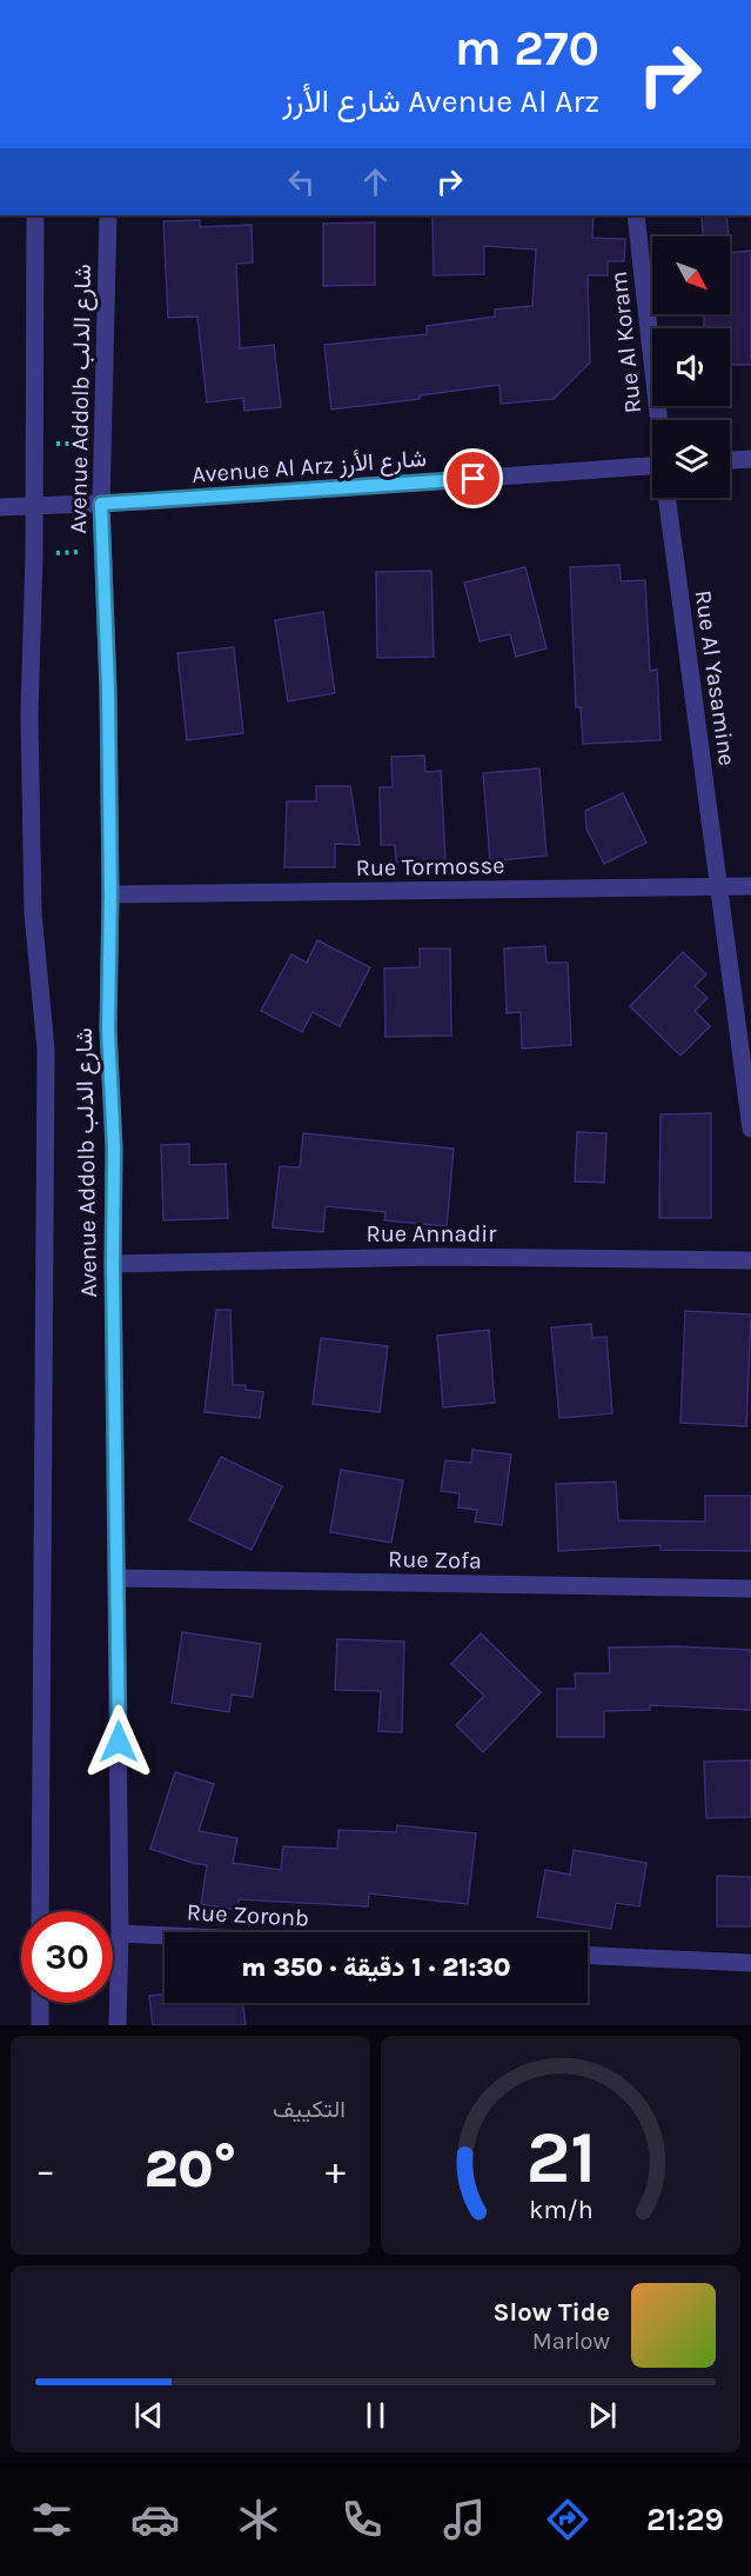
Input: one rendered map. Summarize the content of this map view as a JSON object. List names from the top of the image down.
{
  "streets": {
    "street": [
      "Rue Al Koram",
      "Avenue Addolb شارع الدلب",
      "Avenue Al Arz شارع الأرز",
      "Rue Al Yasamine",
      "Rue Tormosse",
      "Rue Annadir",
      "Rue Zofa",
      "Rue Zoronb"
    ]
  },
  "crossings": [
    ["Avenue Addolb شارع الدلب", "Avenue Al Arz شارع الأرز"],
    ["Avenue Addolb شارع الدلب", "Rue Tormosse"],
    ["Avenue Addolb شارع الدلب", "Rue Annadir"],
    ["Avenue Addolb شارع الدلب", "Rue Zofa"],
    ["Avenue Addolb شارع الدلب", "Rue Zoronb"],
    ["Rue Al Yasamine", "Rue Tormosse"]
  ],
  "north": "bottom right",
  "page": {
    "turn": ["270 m", "Avenue Al Arz شارع الأرز"],
    "limit": "30",
    "trip": "21:30 · 1 دقيقة · 350 m",
    "tile": "التكييف",
    "heat": ["−", "20°", "+"],
    "song": ["Slow Tide", "Marlow"],
    "tabs": "21:29",
    "gauge": ["21", "km/h"]
  }
}
